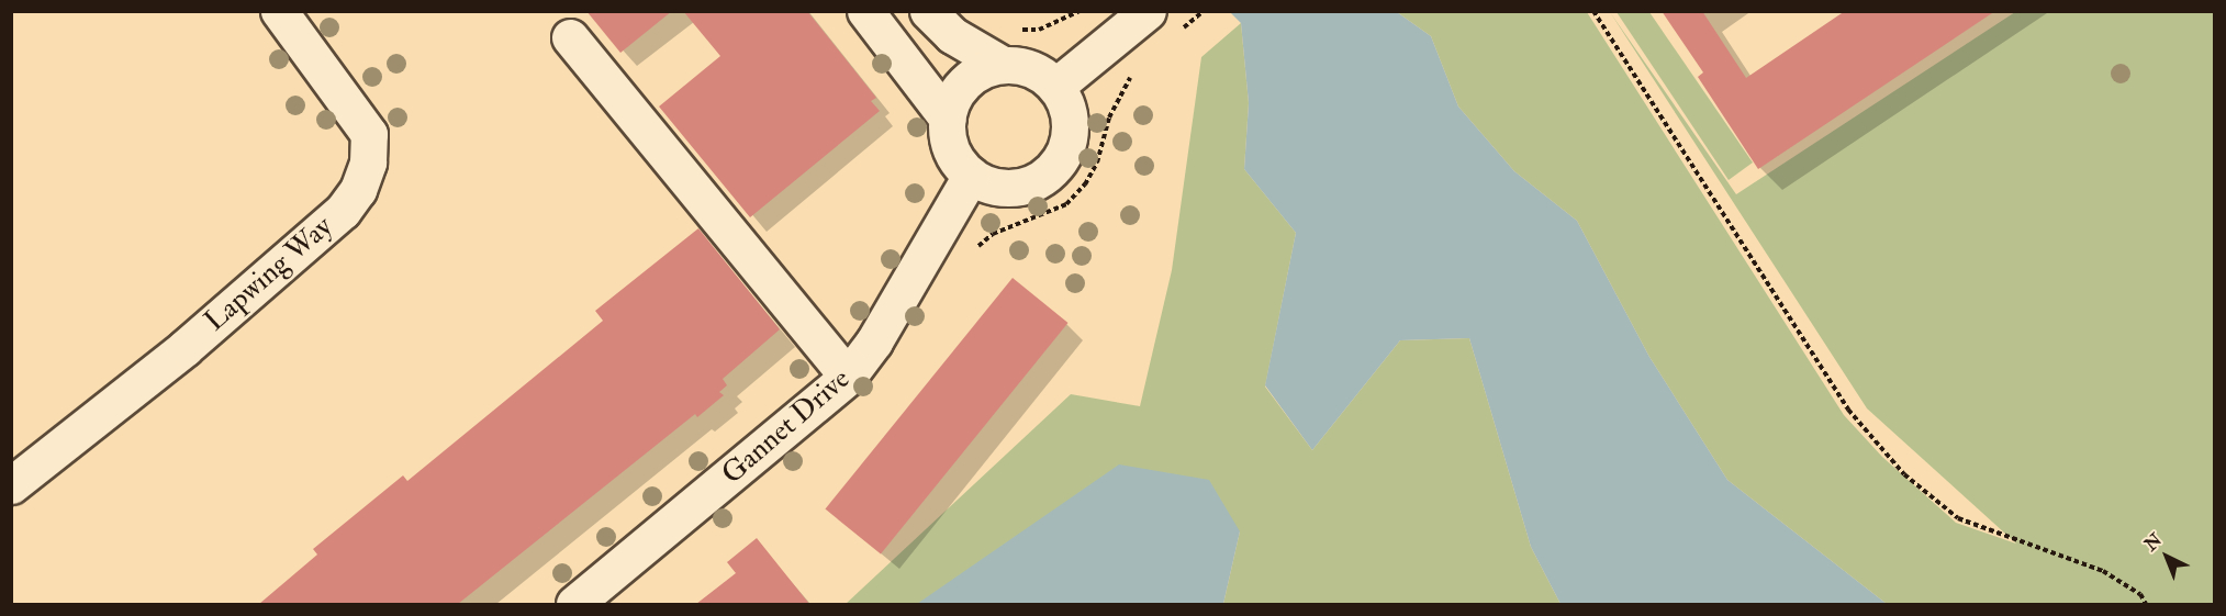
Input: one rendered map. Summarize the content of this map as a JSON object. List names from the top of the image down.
{
  "streets": {
    "street": ["Lapwing Way", "Gannet Drive"]
  },
  "north": "top left"
}
